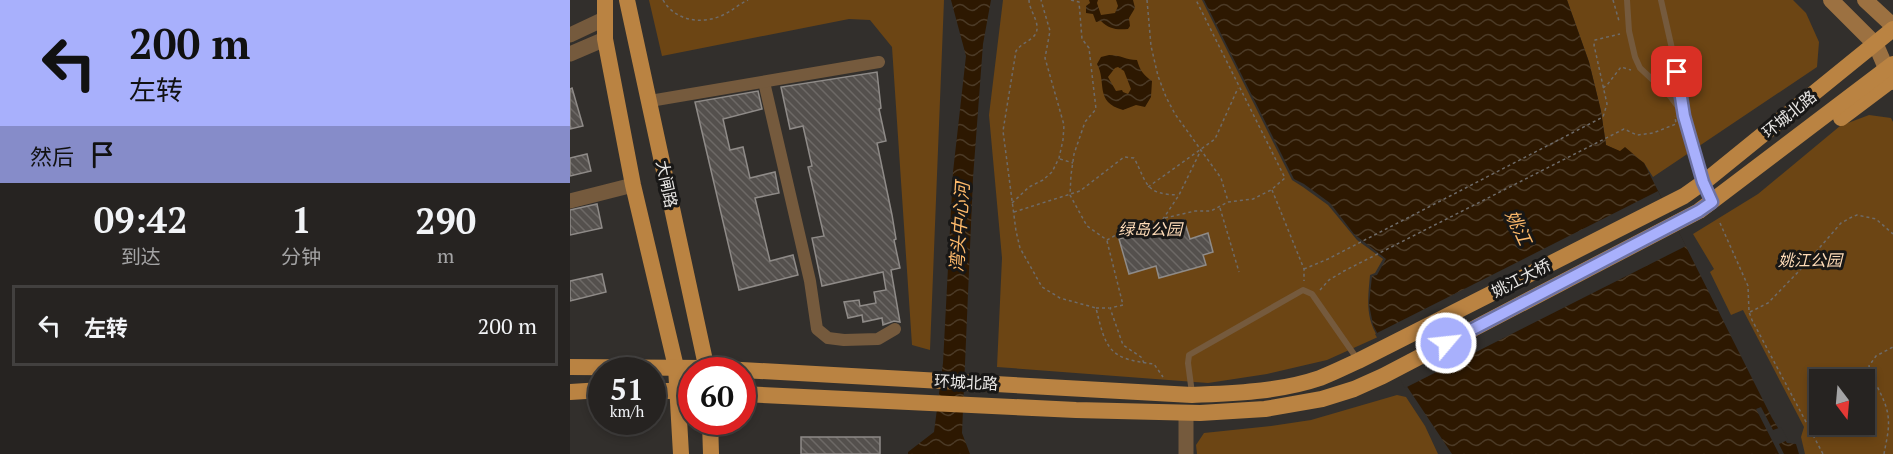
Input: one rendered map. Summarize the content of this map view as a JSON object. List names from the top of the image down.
{
  "streets": {
    "main road": ["环城北路", "大闸路", "姚江大桥"]
  },
  "crossings": [
    ["环城北路", "大闸路"],
    ["环城北路", "姚江大桥"]
  ],
  "water": ["湾头中心河", "姚江"],
  "parks": ["绿岛公园", "姚江公园"],
  "north": "bottom",
  "page": {
    "turn": ["200 m", "左转"],
    "then": "然后",
    "eta": [
      "09:42",
      "到达",
      "1",
      "分钟",
      "290",
      "m"
    ],
    "list": [
      {
        "name": "左转",
        "value": "200 m"
      }
    ],
    "speed": "51 km/h",
    "limit": "60"
  }
}
